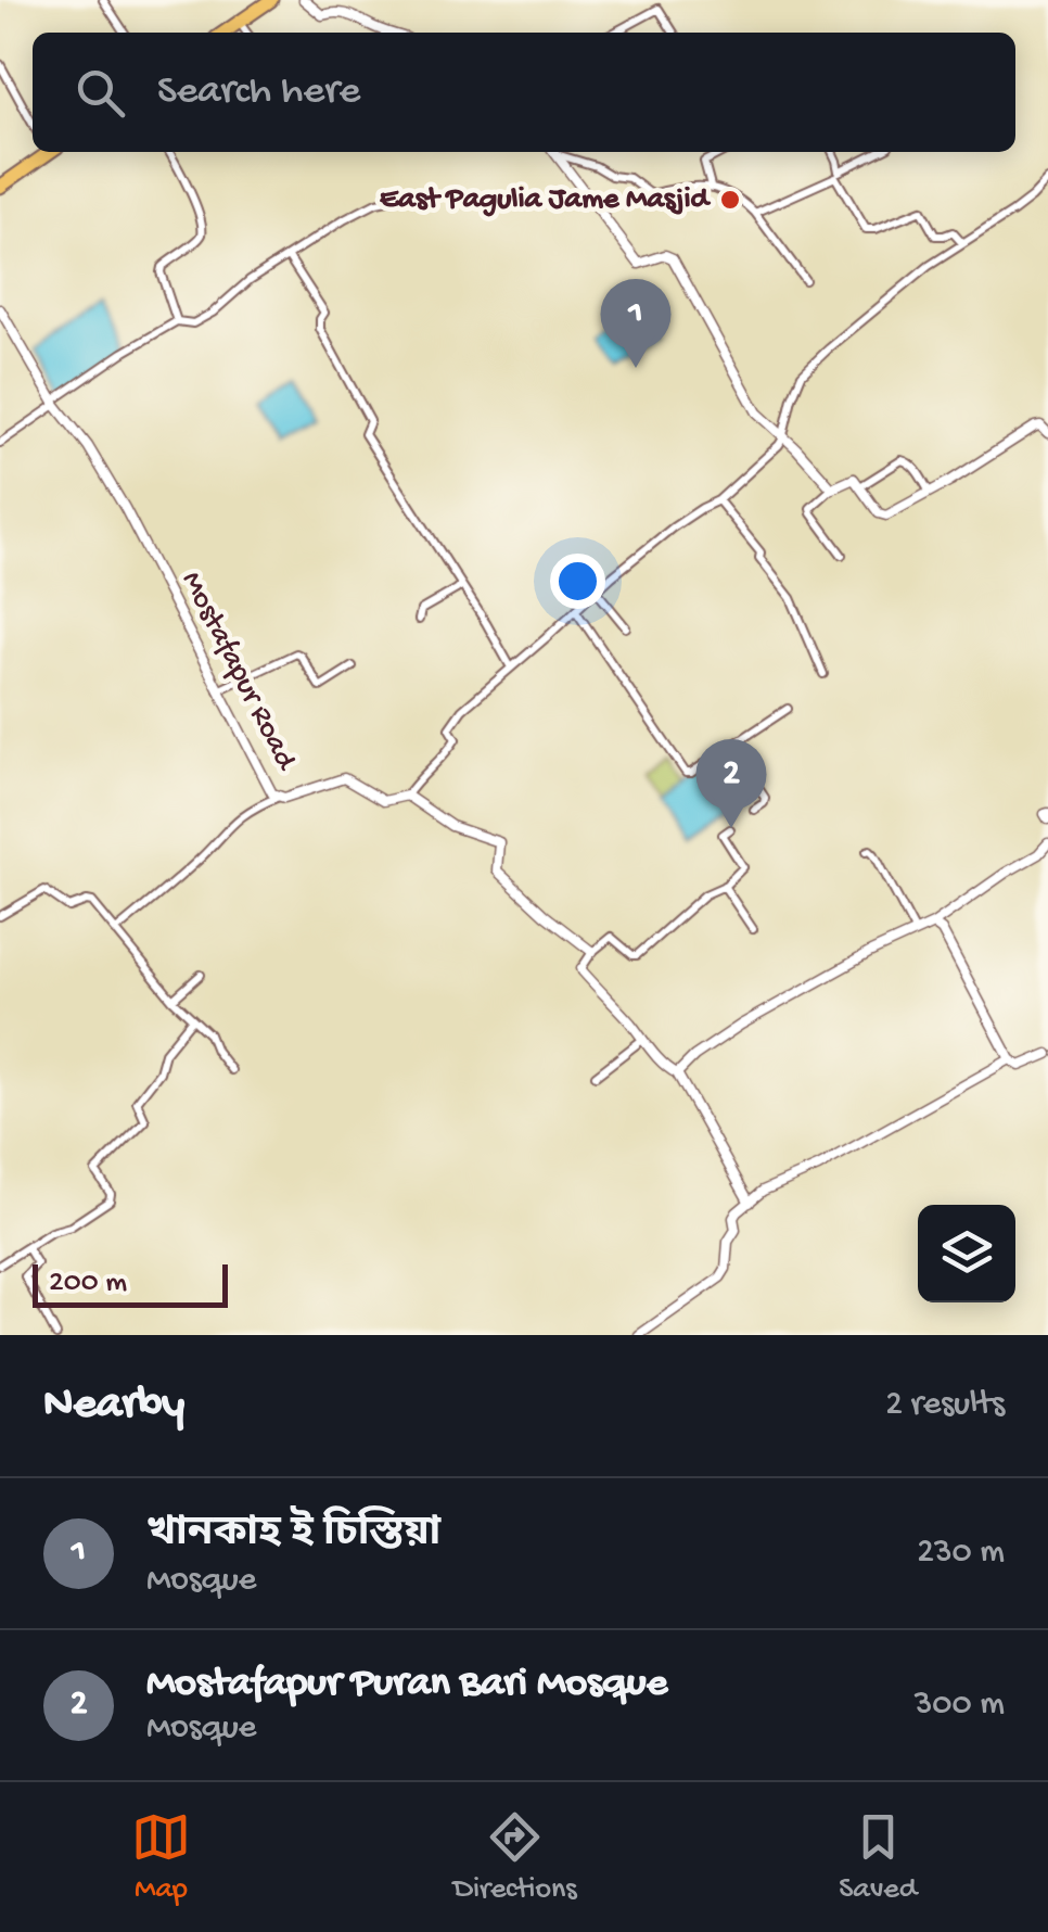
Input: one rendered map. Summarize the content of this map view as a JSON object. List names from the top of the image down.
{
  "streets": {
    "street": ["Mostafapur Road"]
  },
  "places": ["East Pagulia Jame Masjid"],
  "scale_bar": "200 m",
  "page": {
    "search": "Search here",
    "pins": ["1", "2"],
    "scale": "200 m",
    "heading": ["Nearby", "2 results"],
    "list": [
      {
        "mark": "1",
        "name": "খানকাহ ই চিস্তিয়া",
        "note": "Mosque",
        "value": "230 m"
      },
      {
        "mark": "2",
        "name": "Mostafapur Puran Bari Mosque",
        "note": "Mosque",
        "value": "300 m"
      }
    ],
    "nav": ["Map", "Directions", "Saved"]
  }
}
